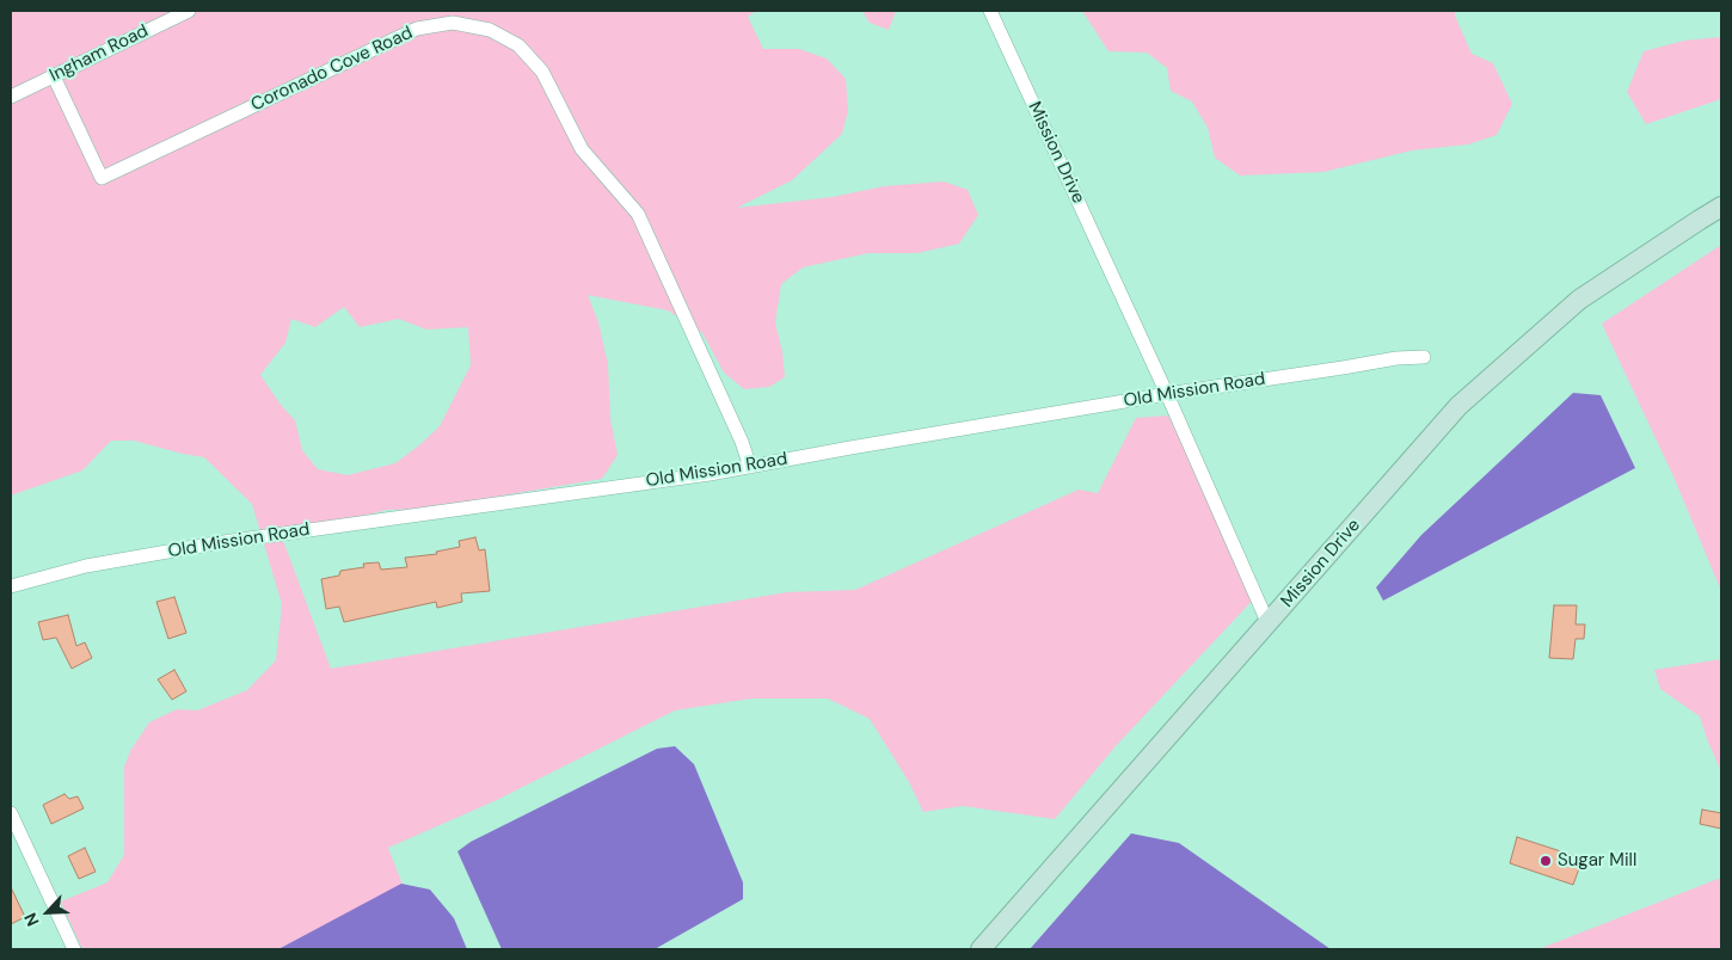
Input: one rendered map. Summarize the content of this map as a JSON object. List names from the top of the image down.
{
  "streets": {
    "street": [
      "Ingham Road",
      "Coronado Cove Road",
      "Mission Drive",
      "Old Mission Road"
    ]
  },
  "crossings": [
    ["Ingham Road", "Coronado Cove Road"],
    ["Coronado Cove Road", "Old Mission Road"],
    ["Mission Drive", "Old Mission Road"]
  ],
  "places": ["Sugar Mill"],
  "north": "bottom left"
}
